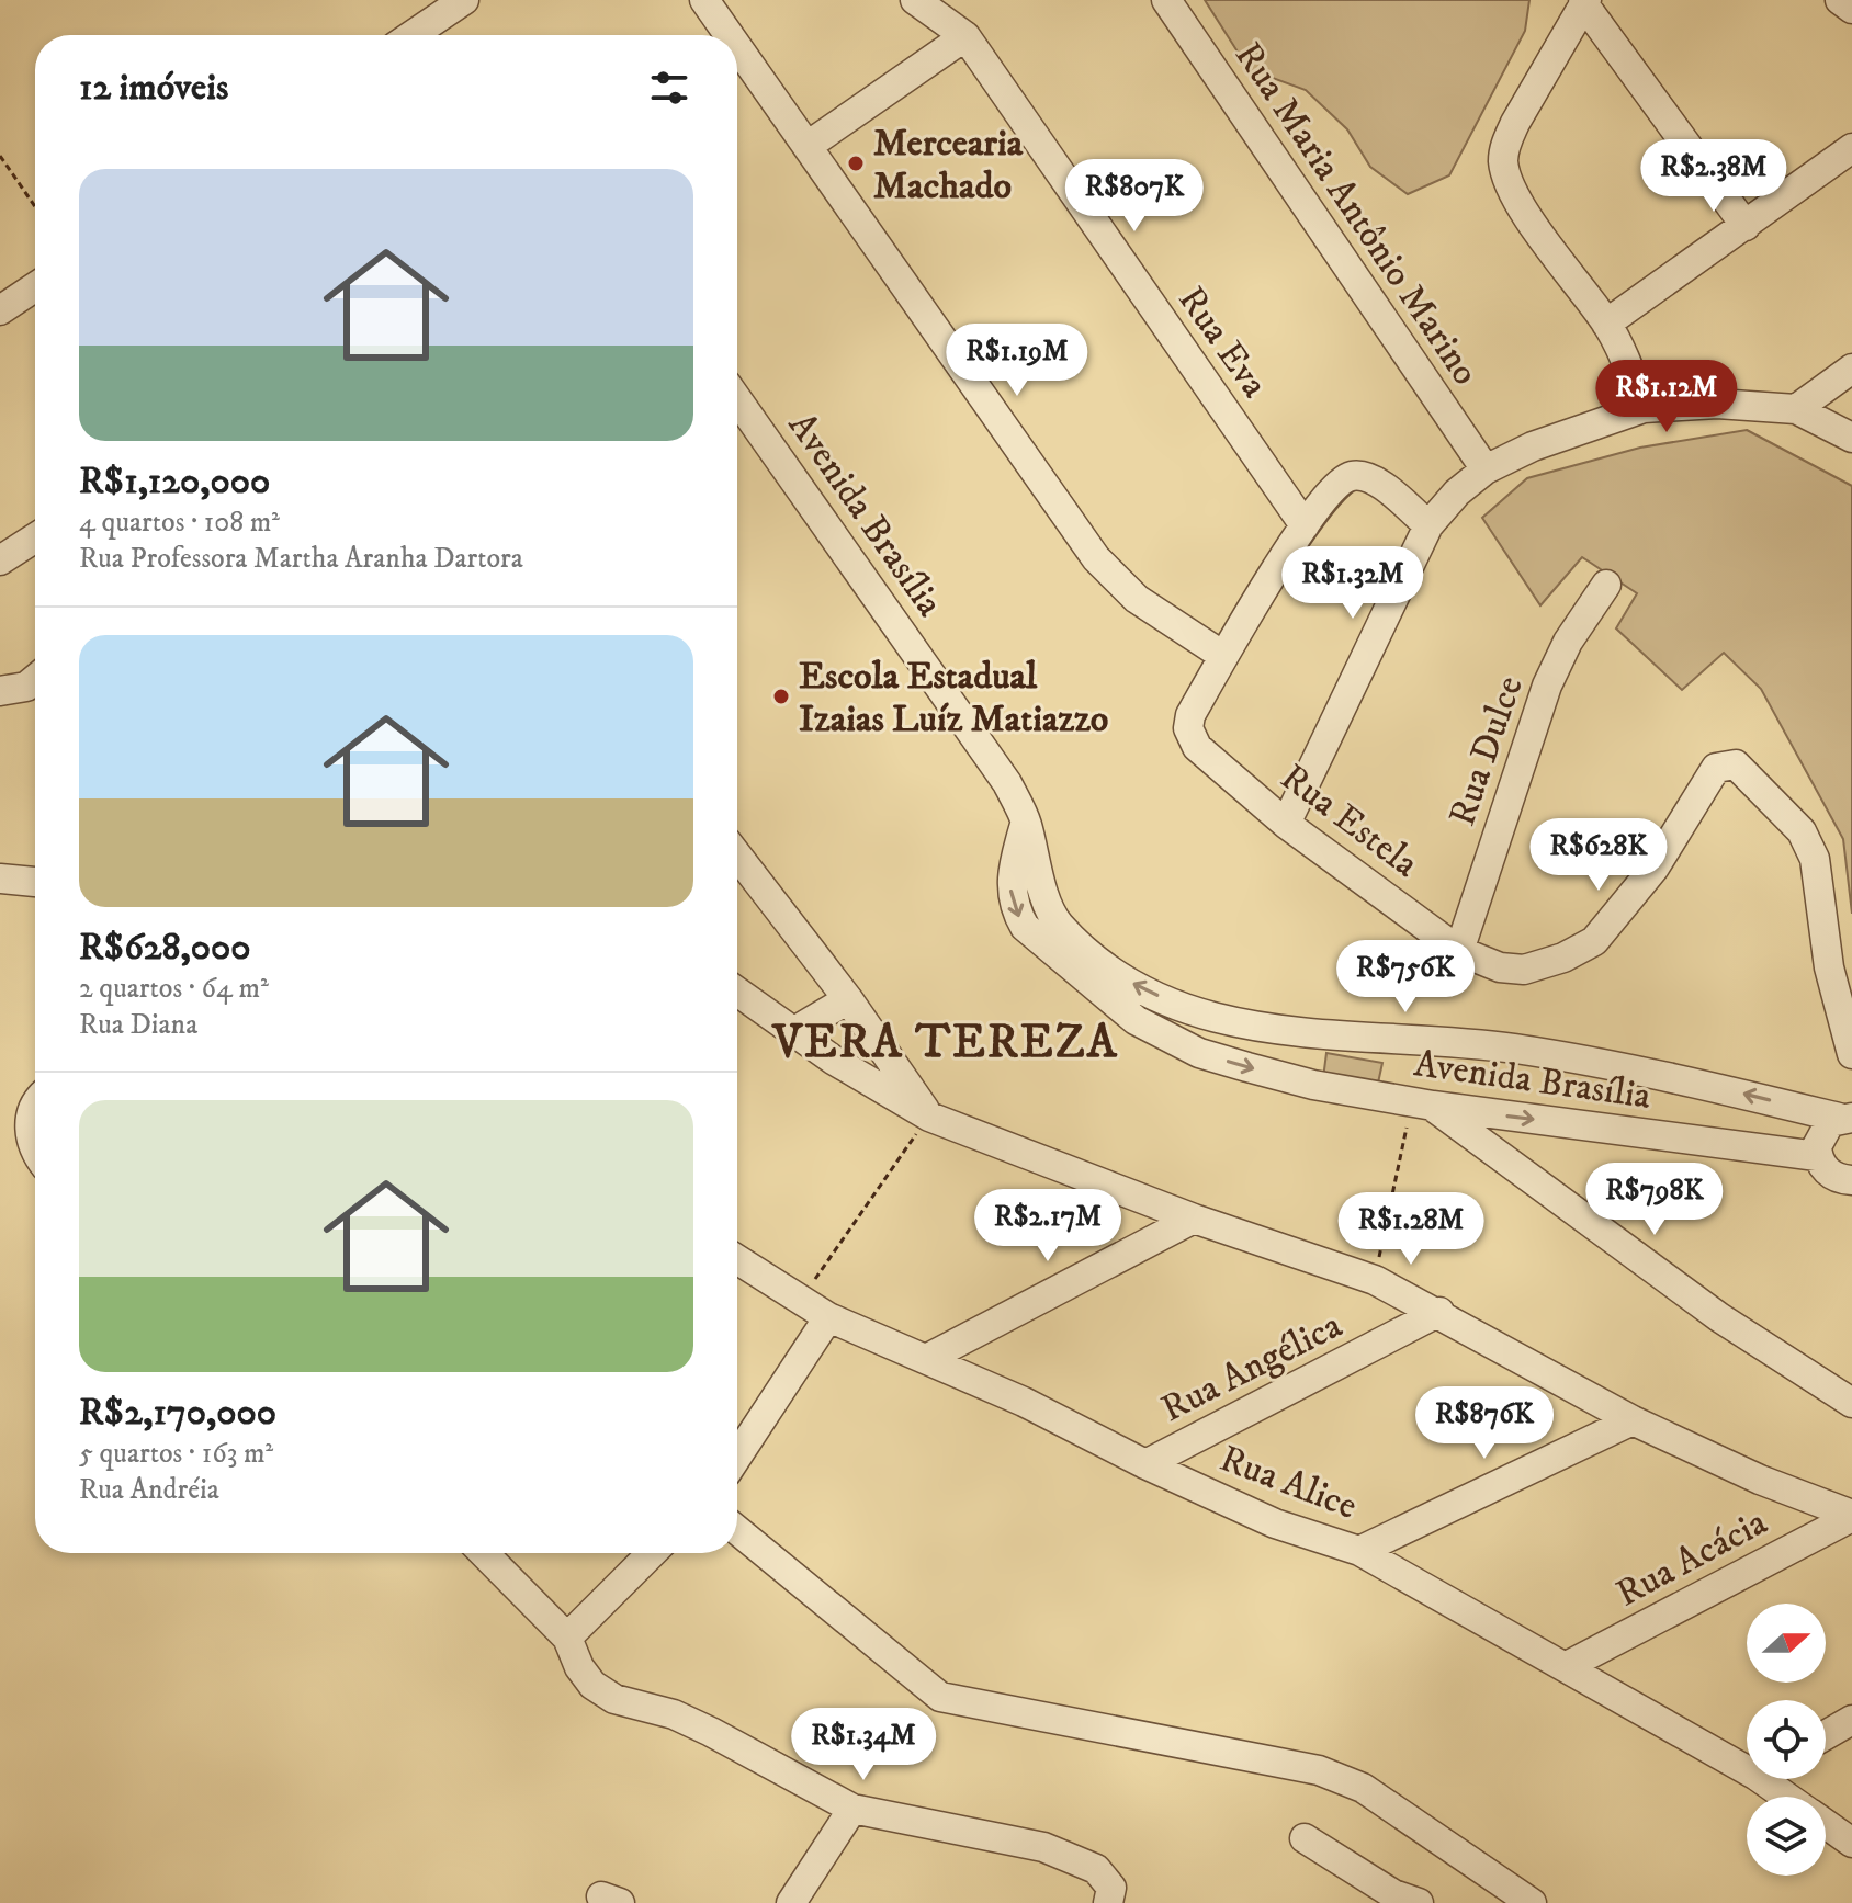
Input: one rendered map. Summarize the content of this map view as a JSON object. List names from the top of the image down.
{
  "streets": {
    "street": [
      "Rua Maria Antônio Marino",
      "Rua Eva",
      "Avenida Brasília",
      "Rua Dulce",
      "Rua Estela",
      "Rua Angélica",
      "Rua Alice",
      "Rua Acácia"
    ]
  },
  "crossings": [
    ["Rua Dulce", "Rua Estela"],
    ["Rua Angélica", "Rua Alice"],
    ["Rua Alice", "Rua Acácia"]
  ],
  "districts": ["VERA TEREZA"],
  "places": ["Mercearia Machado", "Escola Estadual Izaias Luíz Matiazzo"],
  "north": "right",
  "page": {
    "heading": "12 imóveis",
    "price": [
      "R$2.38M",
      "R$807K",
      "R$1.19M",
      "R$1.12M",
      "R$1.32M",
      "R$628K",
      "R$756K",
      "R$798K",
      "R$2.17M",
      "R$1.28M",
      "R$876K",
      "R$1.34M"
    ],
    "list": [
      {
        "name": "R$1,120,000",
        "note": "4 quartos · 108 m² · Rua Professora Martha Aranha Dartora"
      },
      {
        "name": "R$628,000",
        "note": "2 quartos · 64 m² · Rua Diana"
      },
      {
        "name": "R$2,170,000",
        "note": "5 quartos · 163 m² · Rua Andréia"
      }
    ]
  }
}
